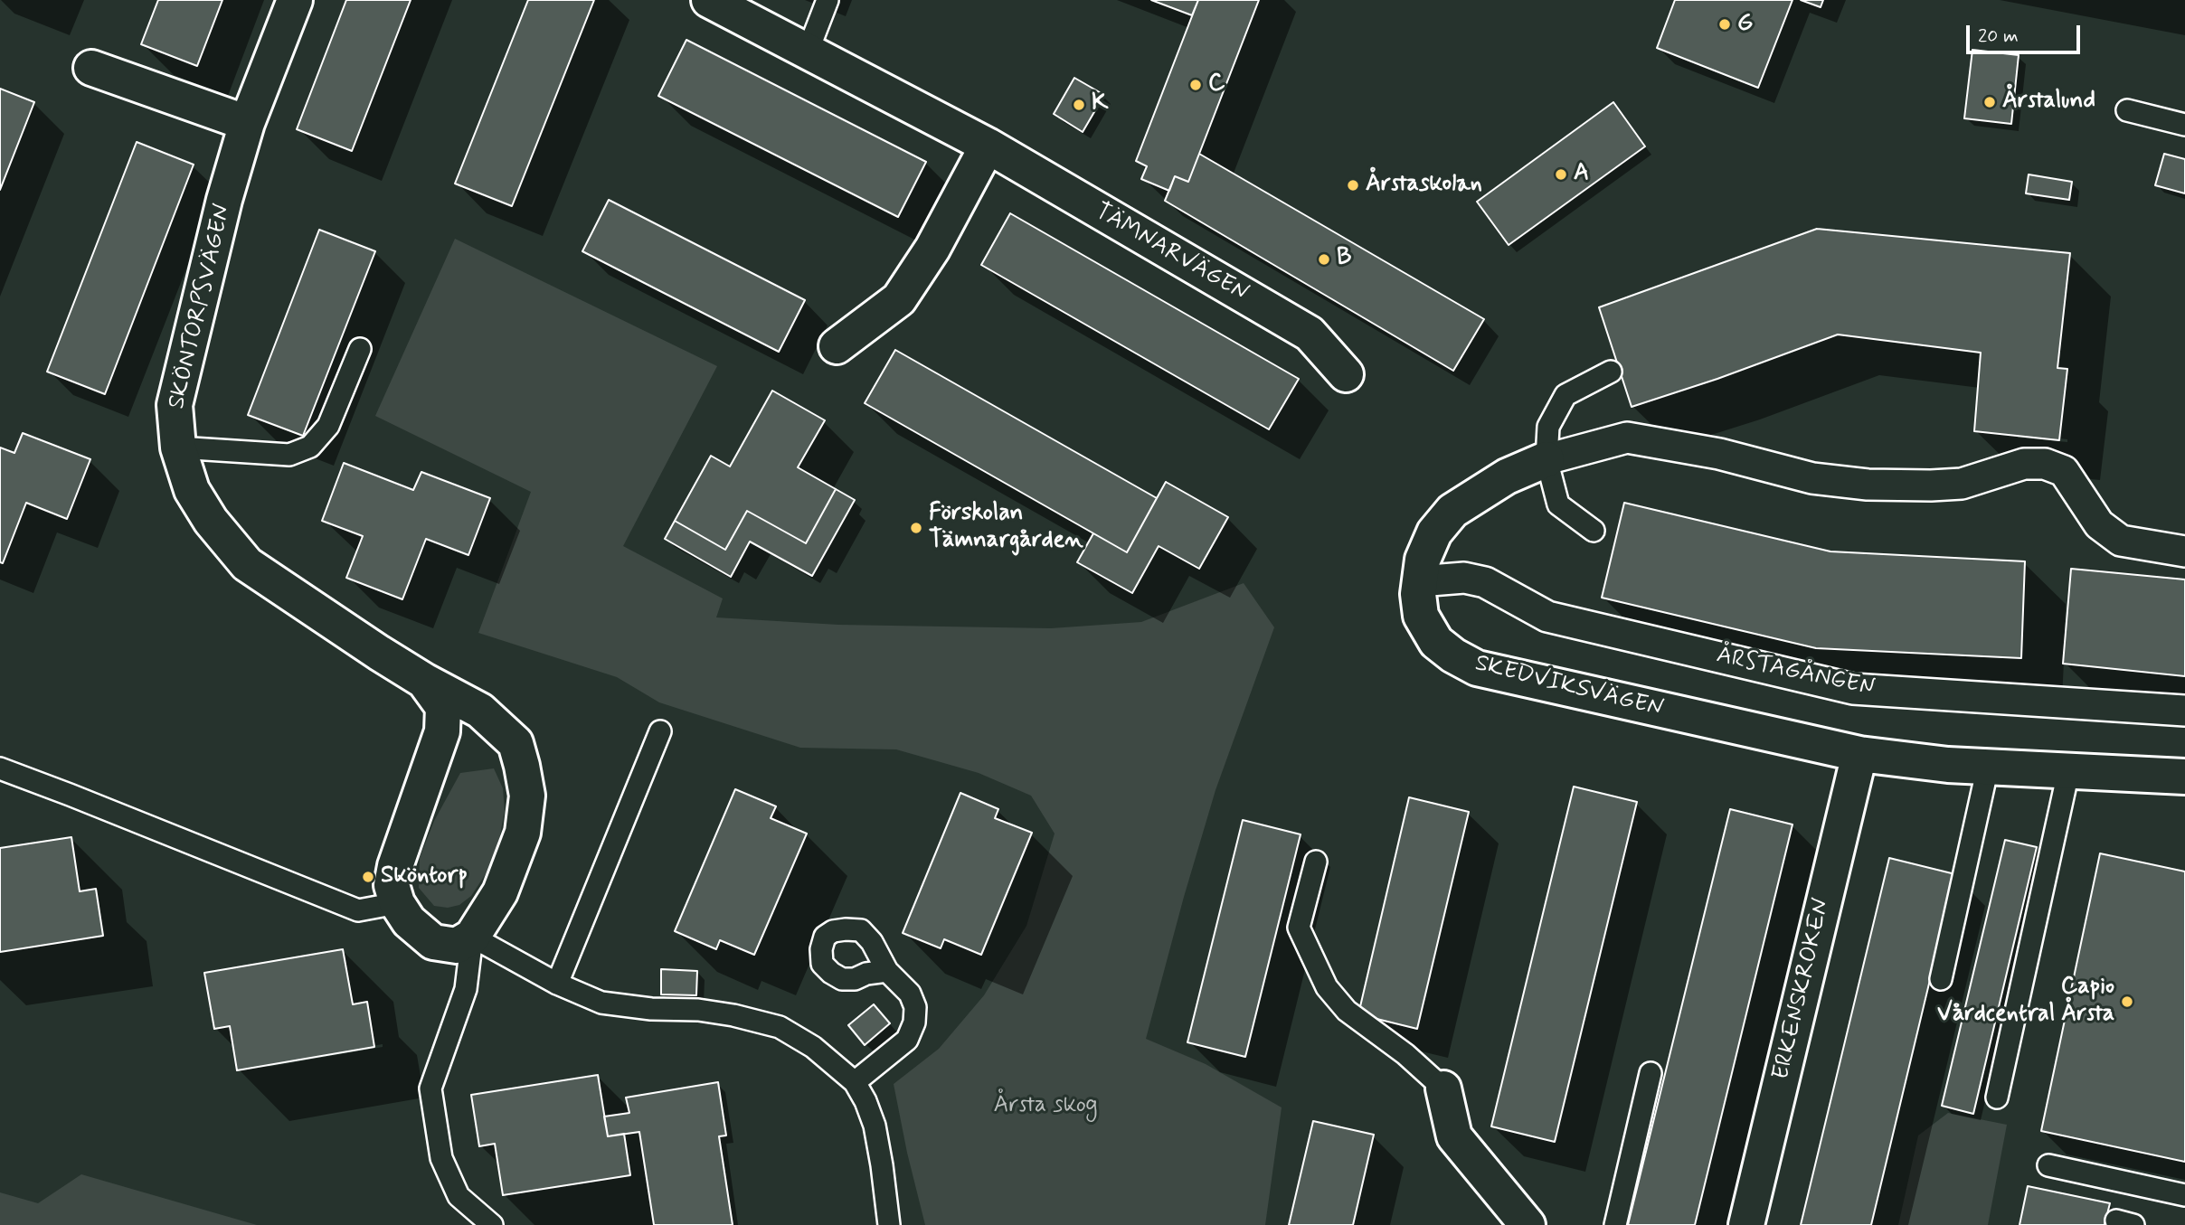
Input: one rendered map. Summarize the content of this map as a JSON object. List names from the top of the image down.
{
  "streets": {
    "street": [
      "TÄMNARVÄGEN",
      "SKÖNTORPSVÄGEN",
      "ÅRSTAGÅNGEN",
      "SKEDVIKSVÄGEN",
      "ERKENSKROKEN"
    ]
  },
  "crossings": [
    ["ÅRSTAGÅNGEN", "SKEDVIKSVÄGEN"],
    ["SKEDVIKSVÄGEN", "ERKENSKROKEN"]
  ],
  "parks": ["Årsta skog"],
  "places": [
    "G",
    "C",
    "Årstalund",
    "K",
    "A",
    "Årstaskolan",
    "B",
    "Förskolan Tämnargården",
    "Sköntorp",
    "Capio Vårdcentral Årsta"
  ],
  "scale_bar": "20 m"
}
